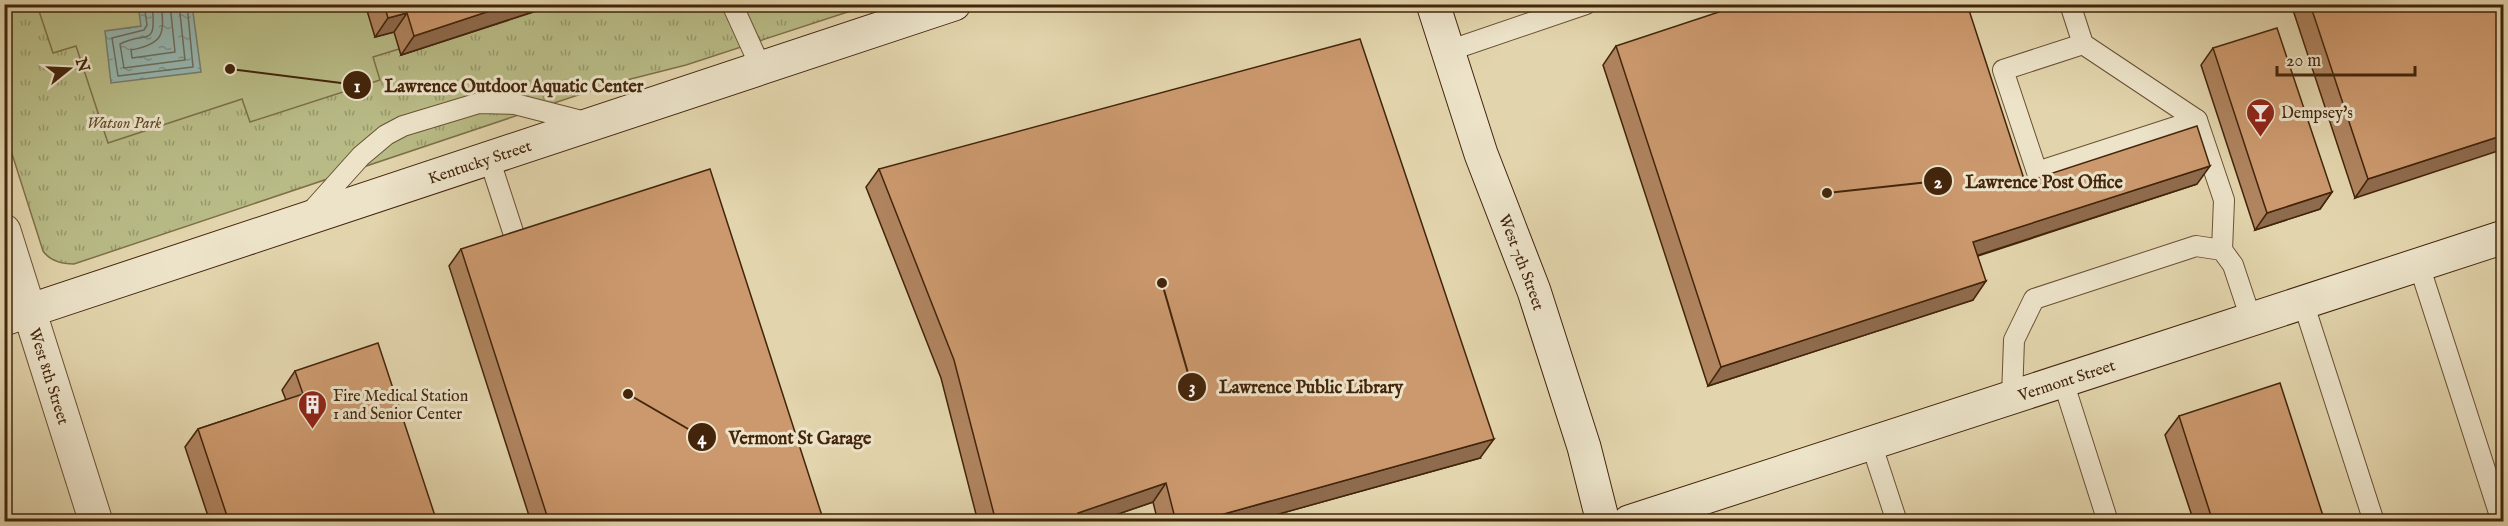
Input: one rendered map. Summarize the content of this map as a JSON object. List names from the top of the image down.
{
  "streets": {
    "street": [
      "Kentucky Street",
      "West 7th Street",
      "West 8th Street",
      "Vermont Street"
    ]
  },
  "crossings": [
    ["Kentucky Street", "West 8th Street"]
  ],
  "parks": ["Watson Park"],
  "places": {
    "other": [
      "Lawrence Outdoor Aquatic Center",
      "Lawrence Post Office",
      "Lawrence Public Library",
      "Vermont St Garage"
    ],
    "bar": ["Dempsey's"],
    "building": ["Fire Medical Station 1 and Senior Center"]
  },
  "scale_bar": "20 m",
  "north": "right"
}
